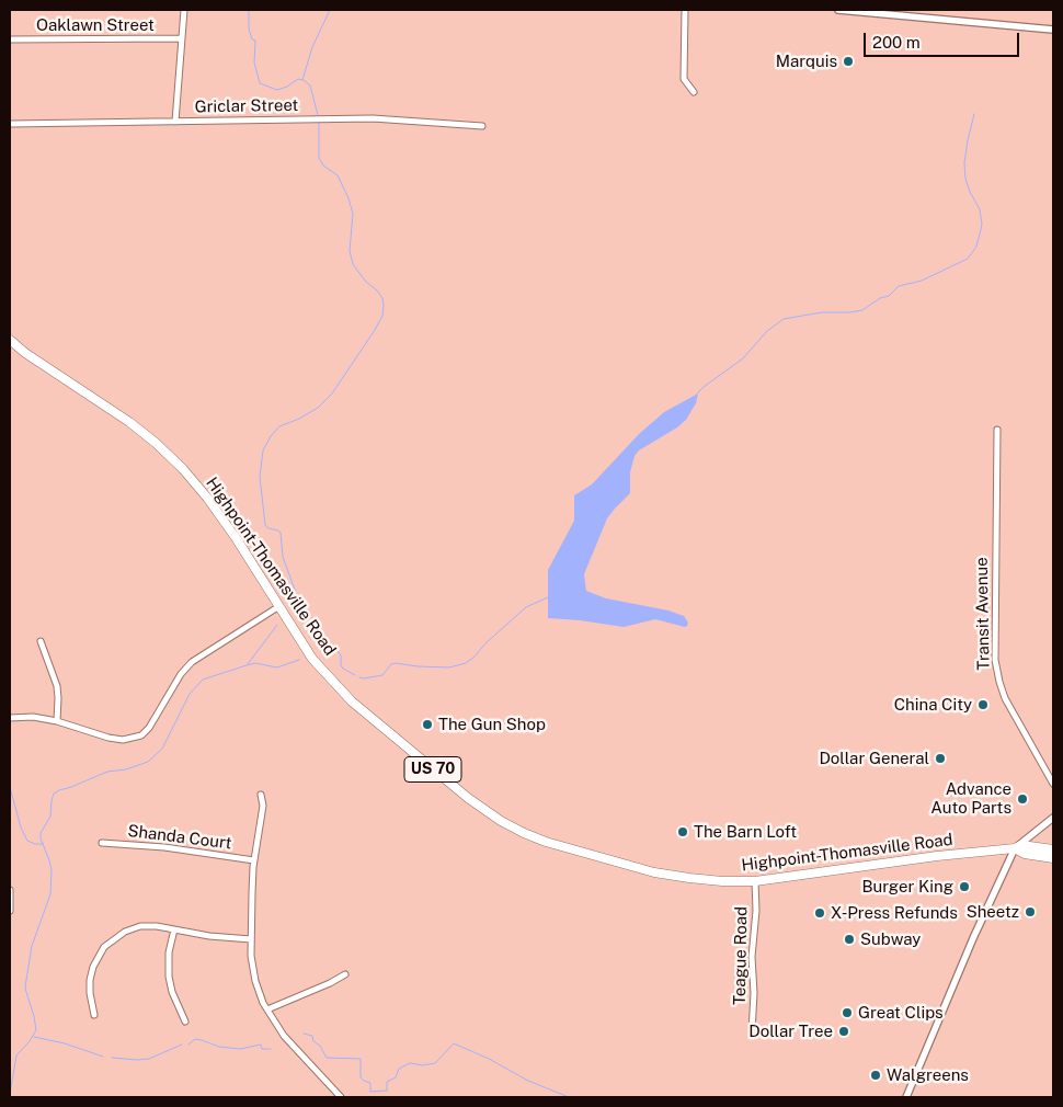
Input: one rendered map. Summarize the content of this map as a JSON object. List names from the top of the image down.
{
  "streets": {
    "main road": ["Highpoint-Thomasville Road", "US 70"],
    "street": [
      "Oaklawn Street",
      "Griclar Street",
      "Transit Avenue",
      "Shanda Court",
      "Teague Road"
    ]
  },
  "crossings": [
    ["Highpoint-Thomasville Road", "Teague Road"]
  ],
  "places": [
    "Marquis",
    "China City",
    "The Gun Shop",
    "Dollar General",
    "Advance Auto Parts",
    "The Barn Loft",
    "Burger King",
    "Sheetz",
    "X-Press Refunds",
    "Subway",
    "Great Clips",
    "Dollar Tree",
    "Walgreens"
  ],
  "scale_bar": "200 m"
}
